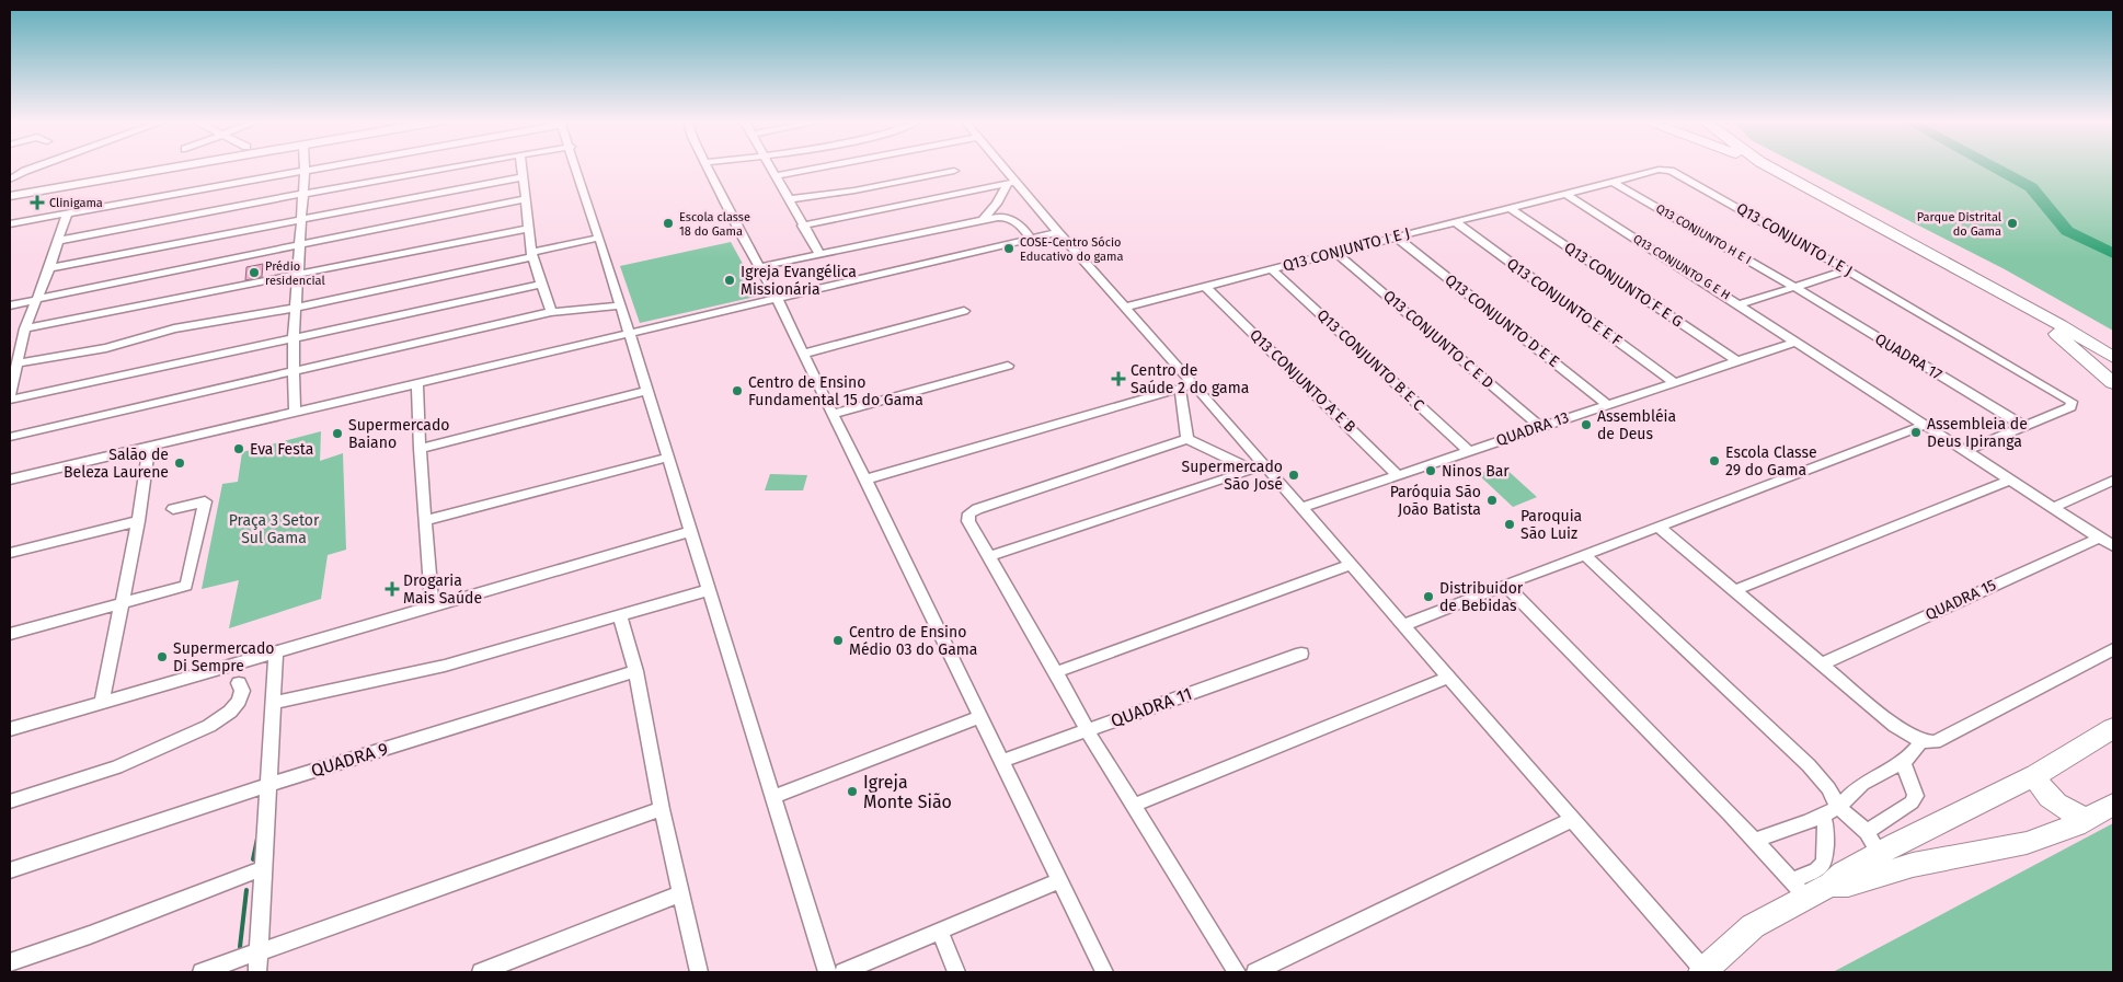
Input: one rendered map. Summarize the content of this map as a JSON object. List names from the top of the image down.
{
  "streets": {
    "street": [
      "Q13 CONJUNTO H E I",
      "Q13 CONJUNTO I E J",
      "Q13 CONJUNTO G E H",
      "Q13 CONJUNTO F E G",
      "Q13 CONJUNTO E E F",
      "Q13 CONJUNTO D E E",
      "Q13 CONJUNTO C E D",
      "QUADRA 17",
      "Q13 CONJUNTO B E C",
      "Q13 CONJUNTO A E B",
      "QUADRA 13",
      "QUADRA 15",
      "QUADRA 11",
      "QUADRA 9"
    ]
  },
  "crossings": [
    ["Q13 CONJUNTO H E I", "Q13 CONJUNTO I E J"],
    ["Q13 CONJUNTO H E I", "QUADRA 17"],
    ["Q13 CONJUNTO I E J", "Q13 CONJUNTO G E H"],
    ["Q13 CONJUNTO I E J", "Q13 CONJUNTO F E G"],
    ["Q13 CONJUNTO I E J", "Q13 CONJUNTO E E F"],
    ["Q13 CONJUNTO I E J", "Q13 CONJUNTO D E E"],
    ["Q13 CONJUNTO I E J", "Q13 CONJUNTO C E D"],
    ["Q13 CONJUNTO I E J", "QUADRA 17"],
    ["Q13 CONJUNTO I E J", "Q13 CONJUNTO B E C"],
    ["Q13 CONJUNTO I E J", "Q13 CONJUNTO A E B"],
    ["Q13 CONJUNTO G E H", "QUADRA 13"],
    ["Q13 CONJUNTO G E H", "QUADRA 15"],
    ["Q13 CONJUNTO F E G", "QUADRA 13"],
    ["Q13 CONJUNTO E E F", "QUADRA 13"],
    ["Q13 CONJUNTO D E E", "QUADRA 13"],
    ["Q13 CONJUNTO C E D", "QUADRA 13"],
    ["Q13 CONJUNTO B E C", "QUADRA 13"],
    ["Q13 CONJUNTO A E B", "QUADRA 13"]
  ],
  "parks": ["Praça 3 Setor Sul Gama"],
  "places": {
    "health": ["Clinigama", "Centro de Saúde 2 do gama", "Drogaria Mais Saúde"],
    "other": [
      "Escola classe 18 do Gama",
      "Parque Distrital do Gama",
      "COSE-Centro Sócio Educativo do gama",
      "Prédio residencial",
      "Igreja Evangélica Missionária",
      "Centro de Ensino Fundamental 15 do Gama",
      "Assembléia de Deus",
      "Assembleia de Deus Ipiranga",
      "Supermercado Baiano",
      "Eva Festa",
      "Escola Classe 29 do Gama",
      "Salão de Beleza Laurene",
      "Ninos Bar",
      "Supermercado São José",
      "Paróquia São João Batista",
      "Paroquia São Luiz",
      "Distribuidor de Bebidas",
      "Centro de Ensino Médio 03 do Gama",
      "Supermercado Di Sempre",
      "Igreja Monte Sião"
    ]
  }
}
